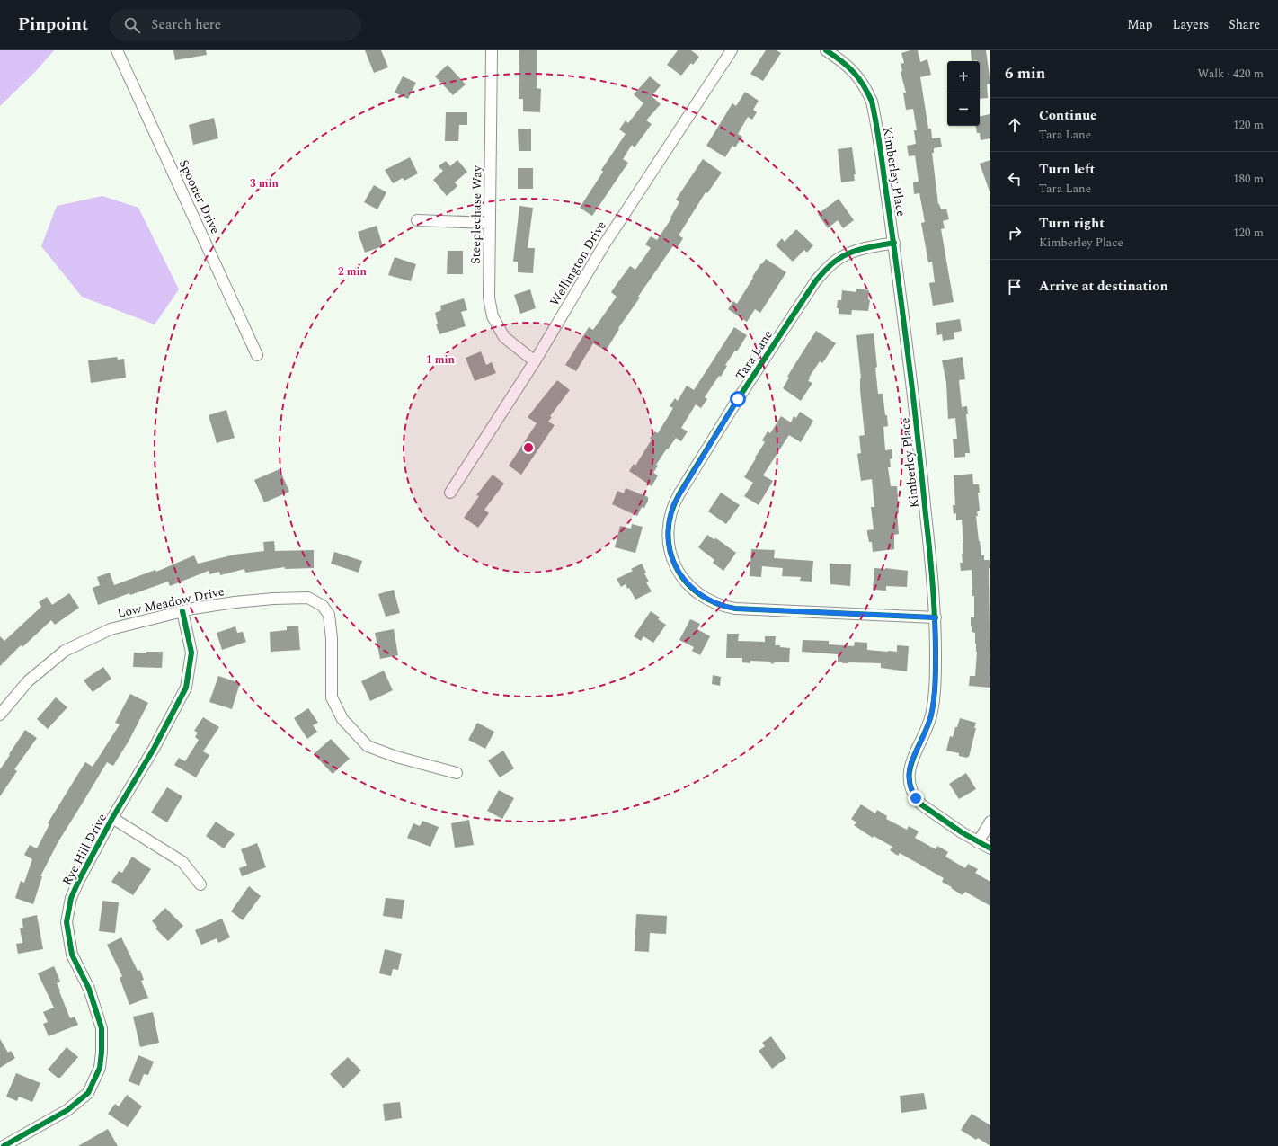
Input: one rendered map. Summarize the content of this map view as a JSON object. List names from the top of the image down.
{
  "streets": {
    "street": [
      "Kimberley Place",
      "Spooner Drive",
      "Steeplechase Way",
      "Wellington Drive",
      "Tara Lane",
      "Low Meadow Drive",
      "Rye Hill Drive"
    ]
  },
  "crossings": [
    ["Kimberley Place", "Tara Lane"],
    ["Steeplechase Way", "Wellington Drive"],
    ["Low Meadow Drive", "Rye Hill Drive"]
  ],
  "page": {
    "header": "Pinpoint",
    "search": "Search here",
    "nav": ["Map", "Layers", "Share"],
    "heading": ["6 min", "Walk · 420 m"],
    "map_buttons": ["+", "−"],
    "list": [
      ["Continue", "Tara Lane", "120 m"],
      ["Turn left", "Tara Lane", "180 m"],
      ["Turn right", "Kimberley Place", "120 m"],
      "Arrive at destination"
    ]
  },
  "rings": ["3 min", "2 min", "1 min"]
}
